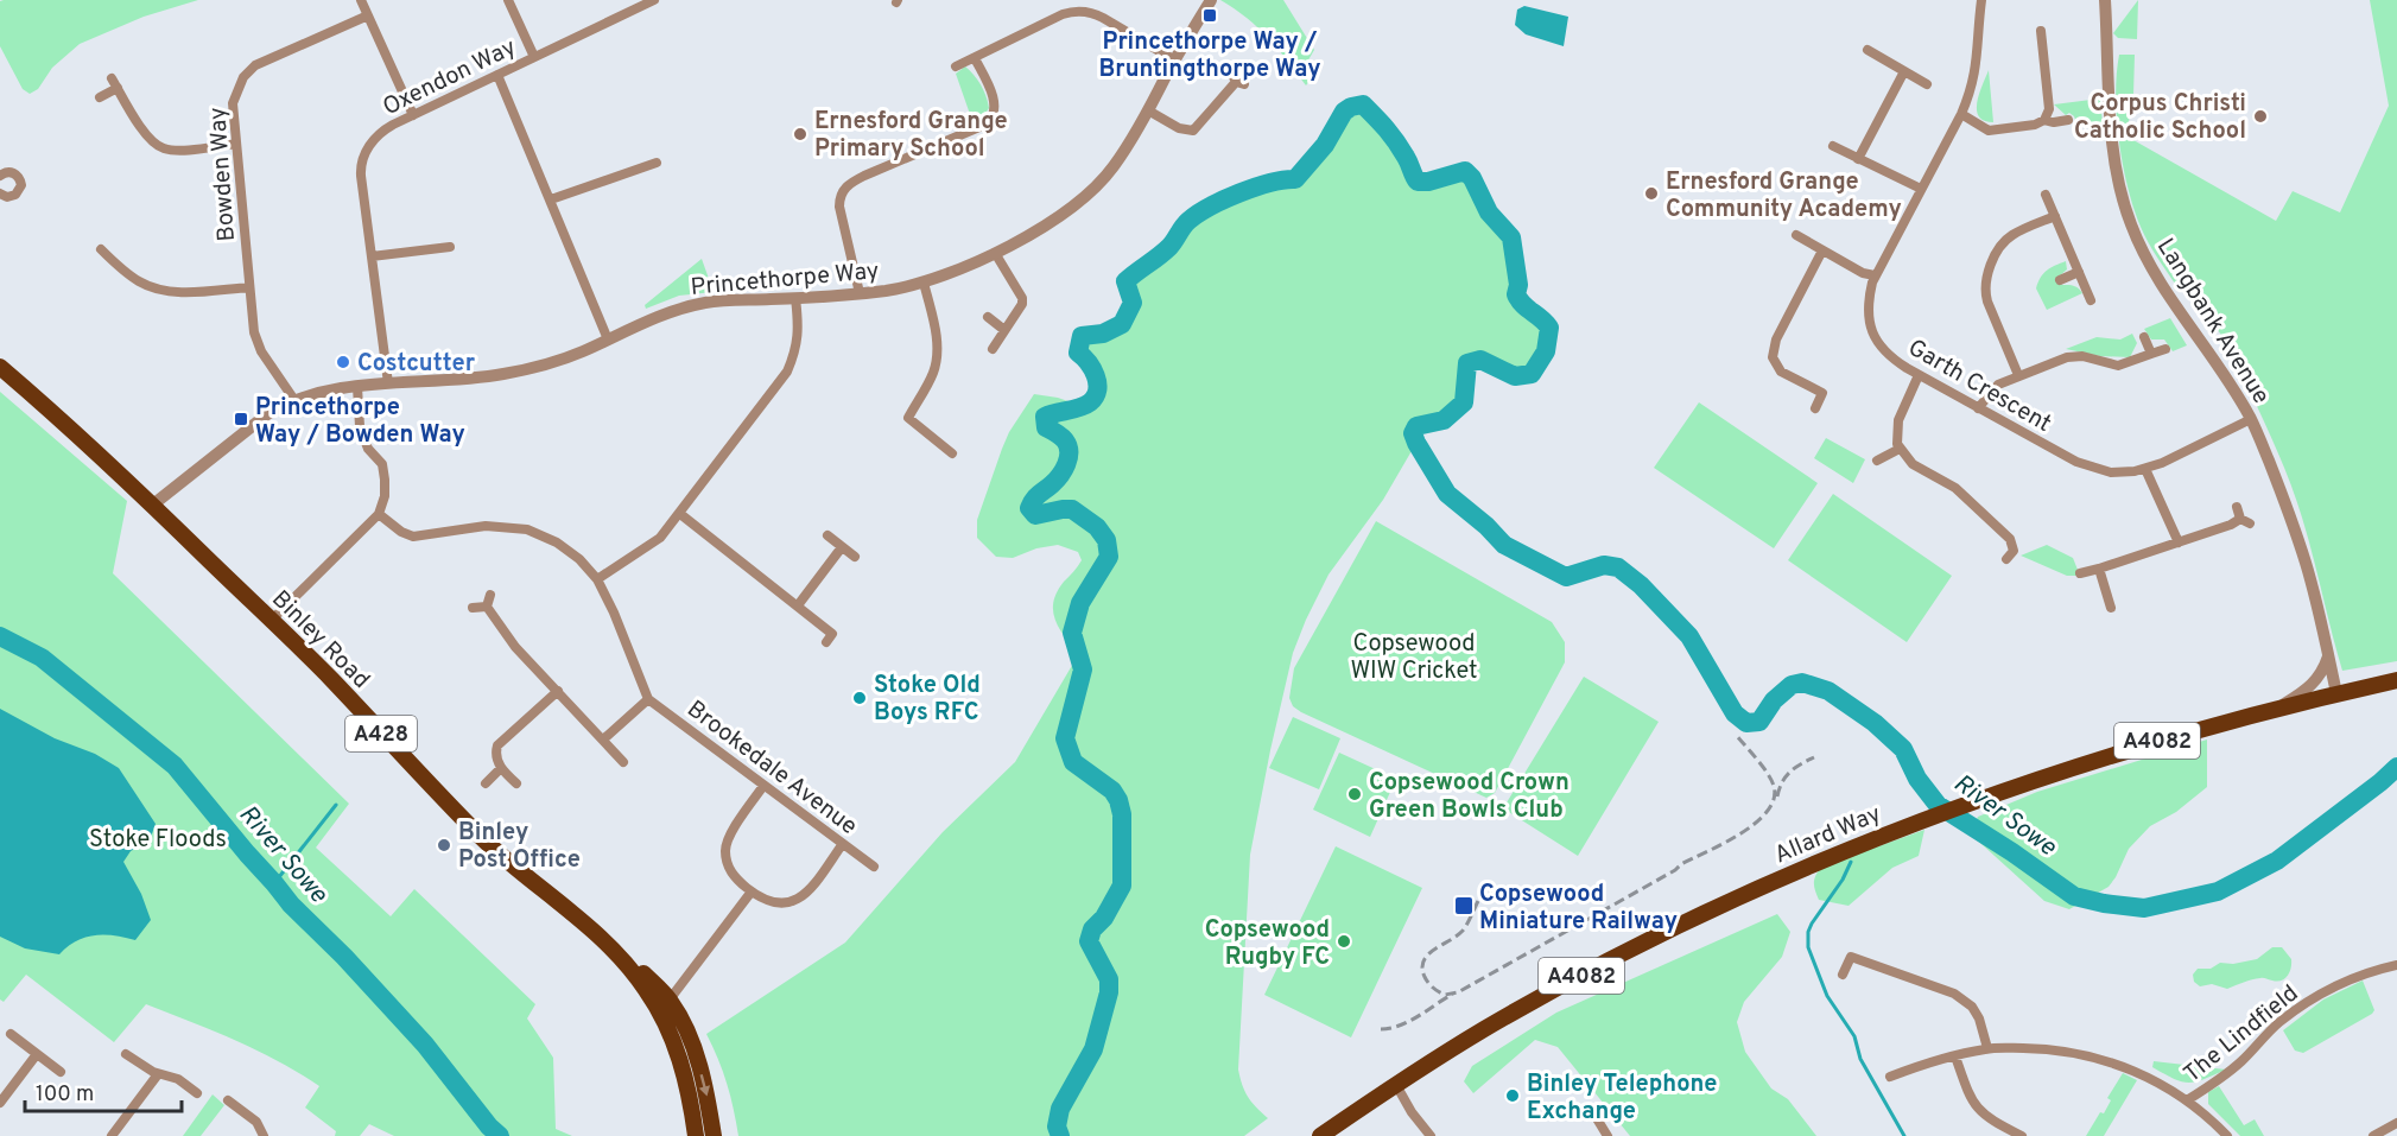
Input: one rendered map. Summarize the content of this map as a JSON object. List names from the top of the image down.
{
  "streets": {
    "main road": [
      "Binley Road",
      "A428",
      "A4082",
      "Allard Way"
    ],
    "street": [
      "Oxendon Way",
      "Bowden Way",
      "Princethorpe Way",
      "Langbank Avenue",
      "Garth Crescent",
      "Brookedale Avenue",
      "The Lindfield"
    ]
  },
  "crossings": [
    ["Oxendon Way", "Princethorpe Way"],
    ["Bowden Way", "Princethorpe Way"],
    ["Princethorpe Way", "Binley Road"],
    ["Langbank Avenue", "Garth Crescent"],
    ["Langbank Avenue", "Allard Way"],
    ["Binley Road", "A428"]
  ],
  "water": ["River Sowe"],
  "parks": ["Copsewood WIW Cricket", "Stoke Floods"],
  "places": {
    "transit": ["Princethorpe Way / Bruntingthorpe Way", "Princethorpe Way / Bowden Way", "Copsewood Miniature Railway"],
    "other": [
      "Corpus Christi Catholic School",
      "Ernesford Grange Primary School",
      "Ernesford Grange Community Academy",
      "Costcutter",
      "Stoke Old Boys RFC",
      "Copsewood Crown Green Bowls Club",
      "Binley Post Office",
      "Copsewood Rugby FC",
      "Binley Telephone Exchange"
    ]
  },
  "scale_bar": "100 m"
}
